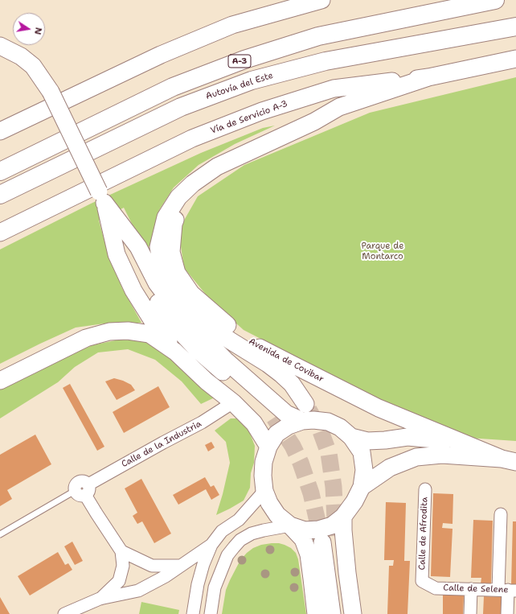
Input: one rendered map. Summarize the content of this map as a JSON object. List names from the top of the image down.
{
  "streets": {
    "highway": ["A-3", "Autovía del Este"],
    "main road": ["Vía de Servicio A-3", "Avenida de Covibar"],
    "street": ["Calle de la Industria", "Calle de Afrodita", "Calle de Selene"]
  },
  "crossings": [
    ["Calle de Afrodita", "Calle de Selene"]
  ],
  "parks": ["Parque de Montarco"],
  "north": "right"
}
